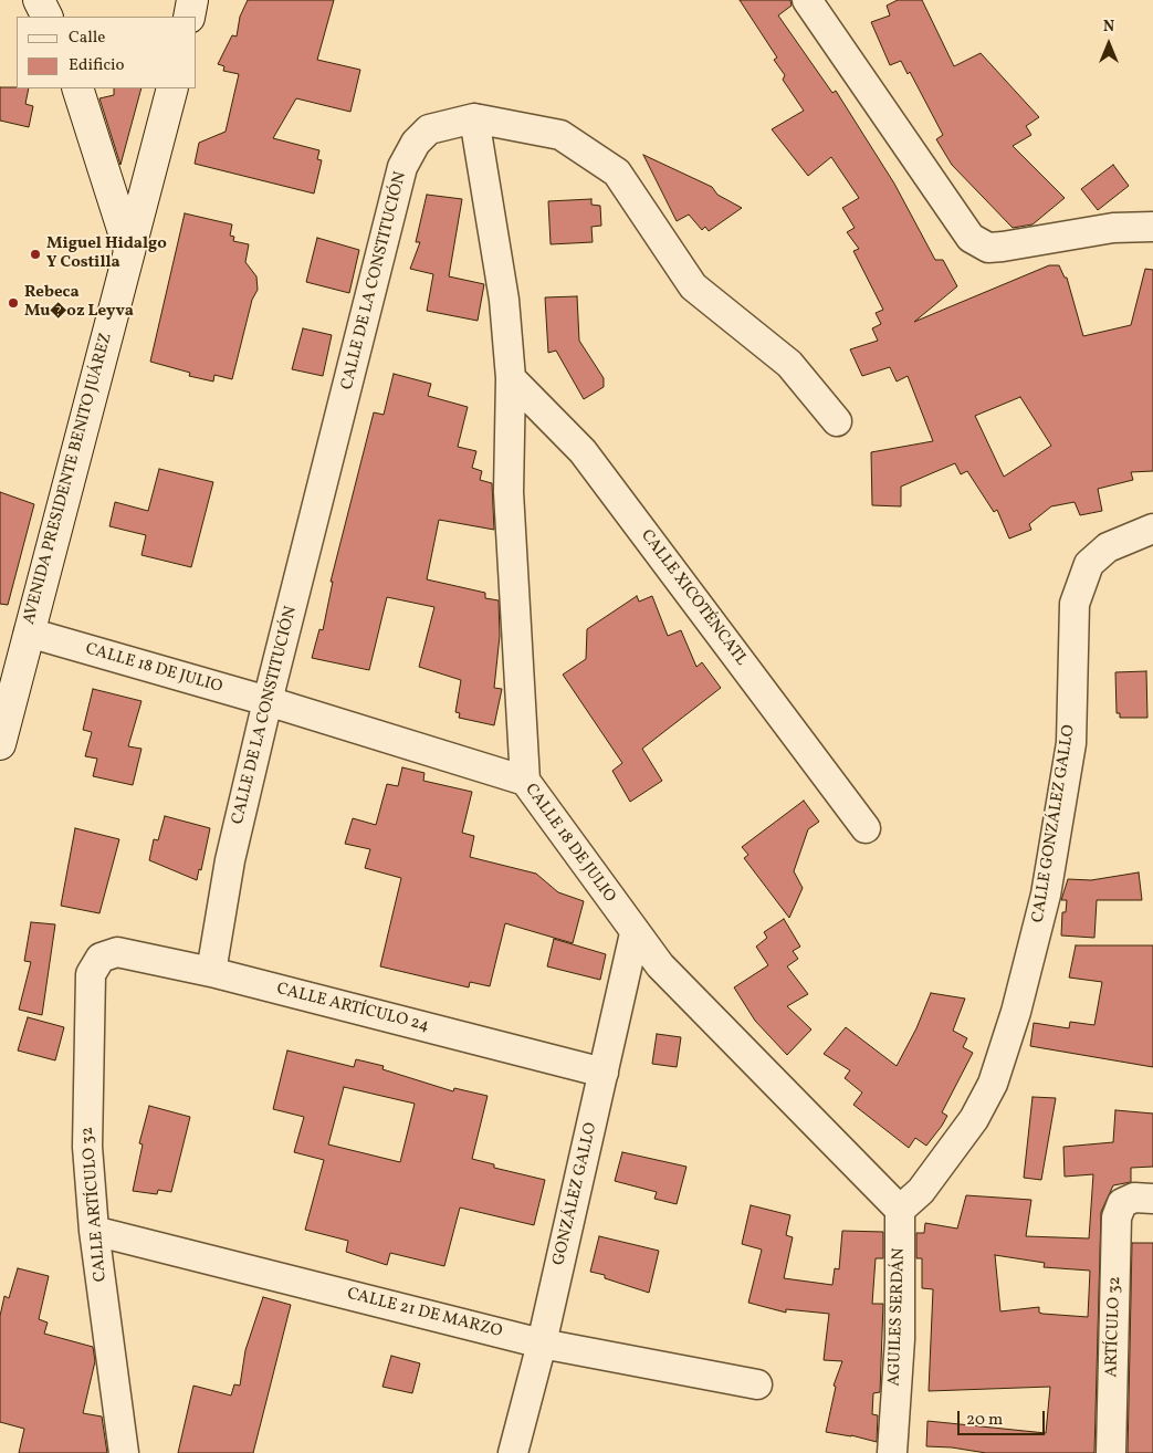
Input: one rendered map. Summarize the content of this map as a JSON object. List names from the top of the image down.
{
  "streets": {
    "street": [
      "CALLE DE LA CONSTITUCIÓN",
      "AVENIDA PRESIDENTE BENITO JUÁREZ",
      "CALLE XICOTÉNCATL",
      "CALLE 18 DE JULIO",
      "CALLE GONZÁLEZ GALLO",
      "CALLE ARTÍCULO 24",
      "GONZÁLEZ GALLO",
      "CALLE ARTÍCULO 32",
      "CALLE 21 DE MARZO",
      "AGUILES SERDÁN",
      "ARTÍCULO 32"
    ]
  },
  "crossings": [
    ["CALLE DE LA CONSTITUCIÓN", "CALLE 18 DE JULIO"],
    ["CALLE DE LA CONSTITUCIÓN", "CALLE ARTÍCULO 24"],
    ["AVENIDA PRESIDENTE BENITO JUÁREZ", "CALLE 18 DE JULIO"],
    ["CALLE 18 DE JULIO", "CALLE GONZÁLEZ GALLO"],
    ["CALLE 18 DE JULIO", "GONZÁLEZ GALLO"],
    ["CALLE 18 DE JULIO", "AGUILES SERDÁN"],
    ["CALLE GONZÁLEZ GALLO", "AGUILES SERDÁN"],
    ["CALLE ARTÍCULO 24", "GONZÁLEZ GALLO"],
    ["CALLE ARTÍCULO 24", "CALLE ARTÍCULO 32"],
    ["GONZÁLEZ GALLO", "CALLE 21 DE MARZO"],
    ["CALLE ARTÍCULO 32", "CALLE 21 DE MARZO"]
  ],
  "places": ["Miguel Hidalgo Y Costilla", "Rebeca Mu�oz Leyva"],
  "legend": ["Calle", "Edificio"],
  "scale_bar": "20 m",
  "north": "top"
}
